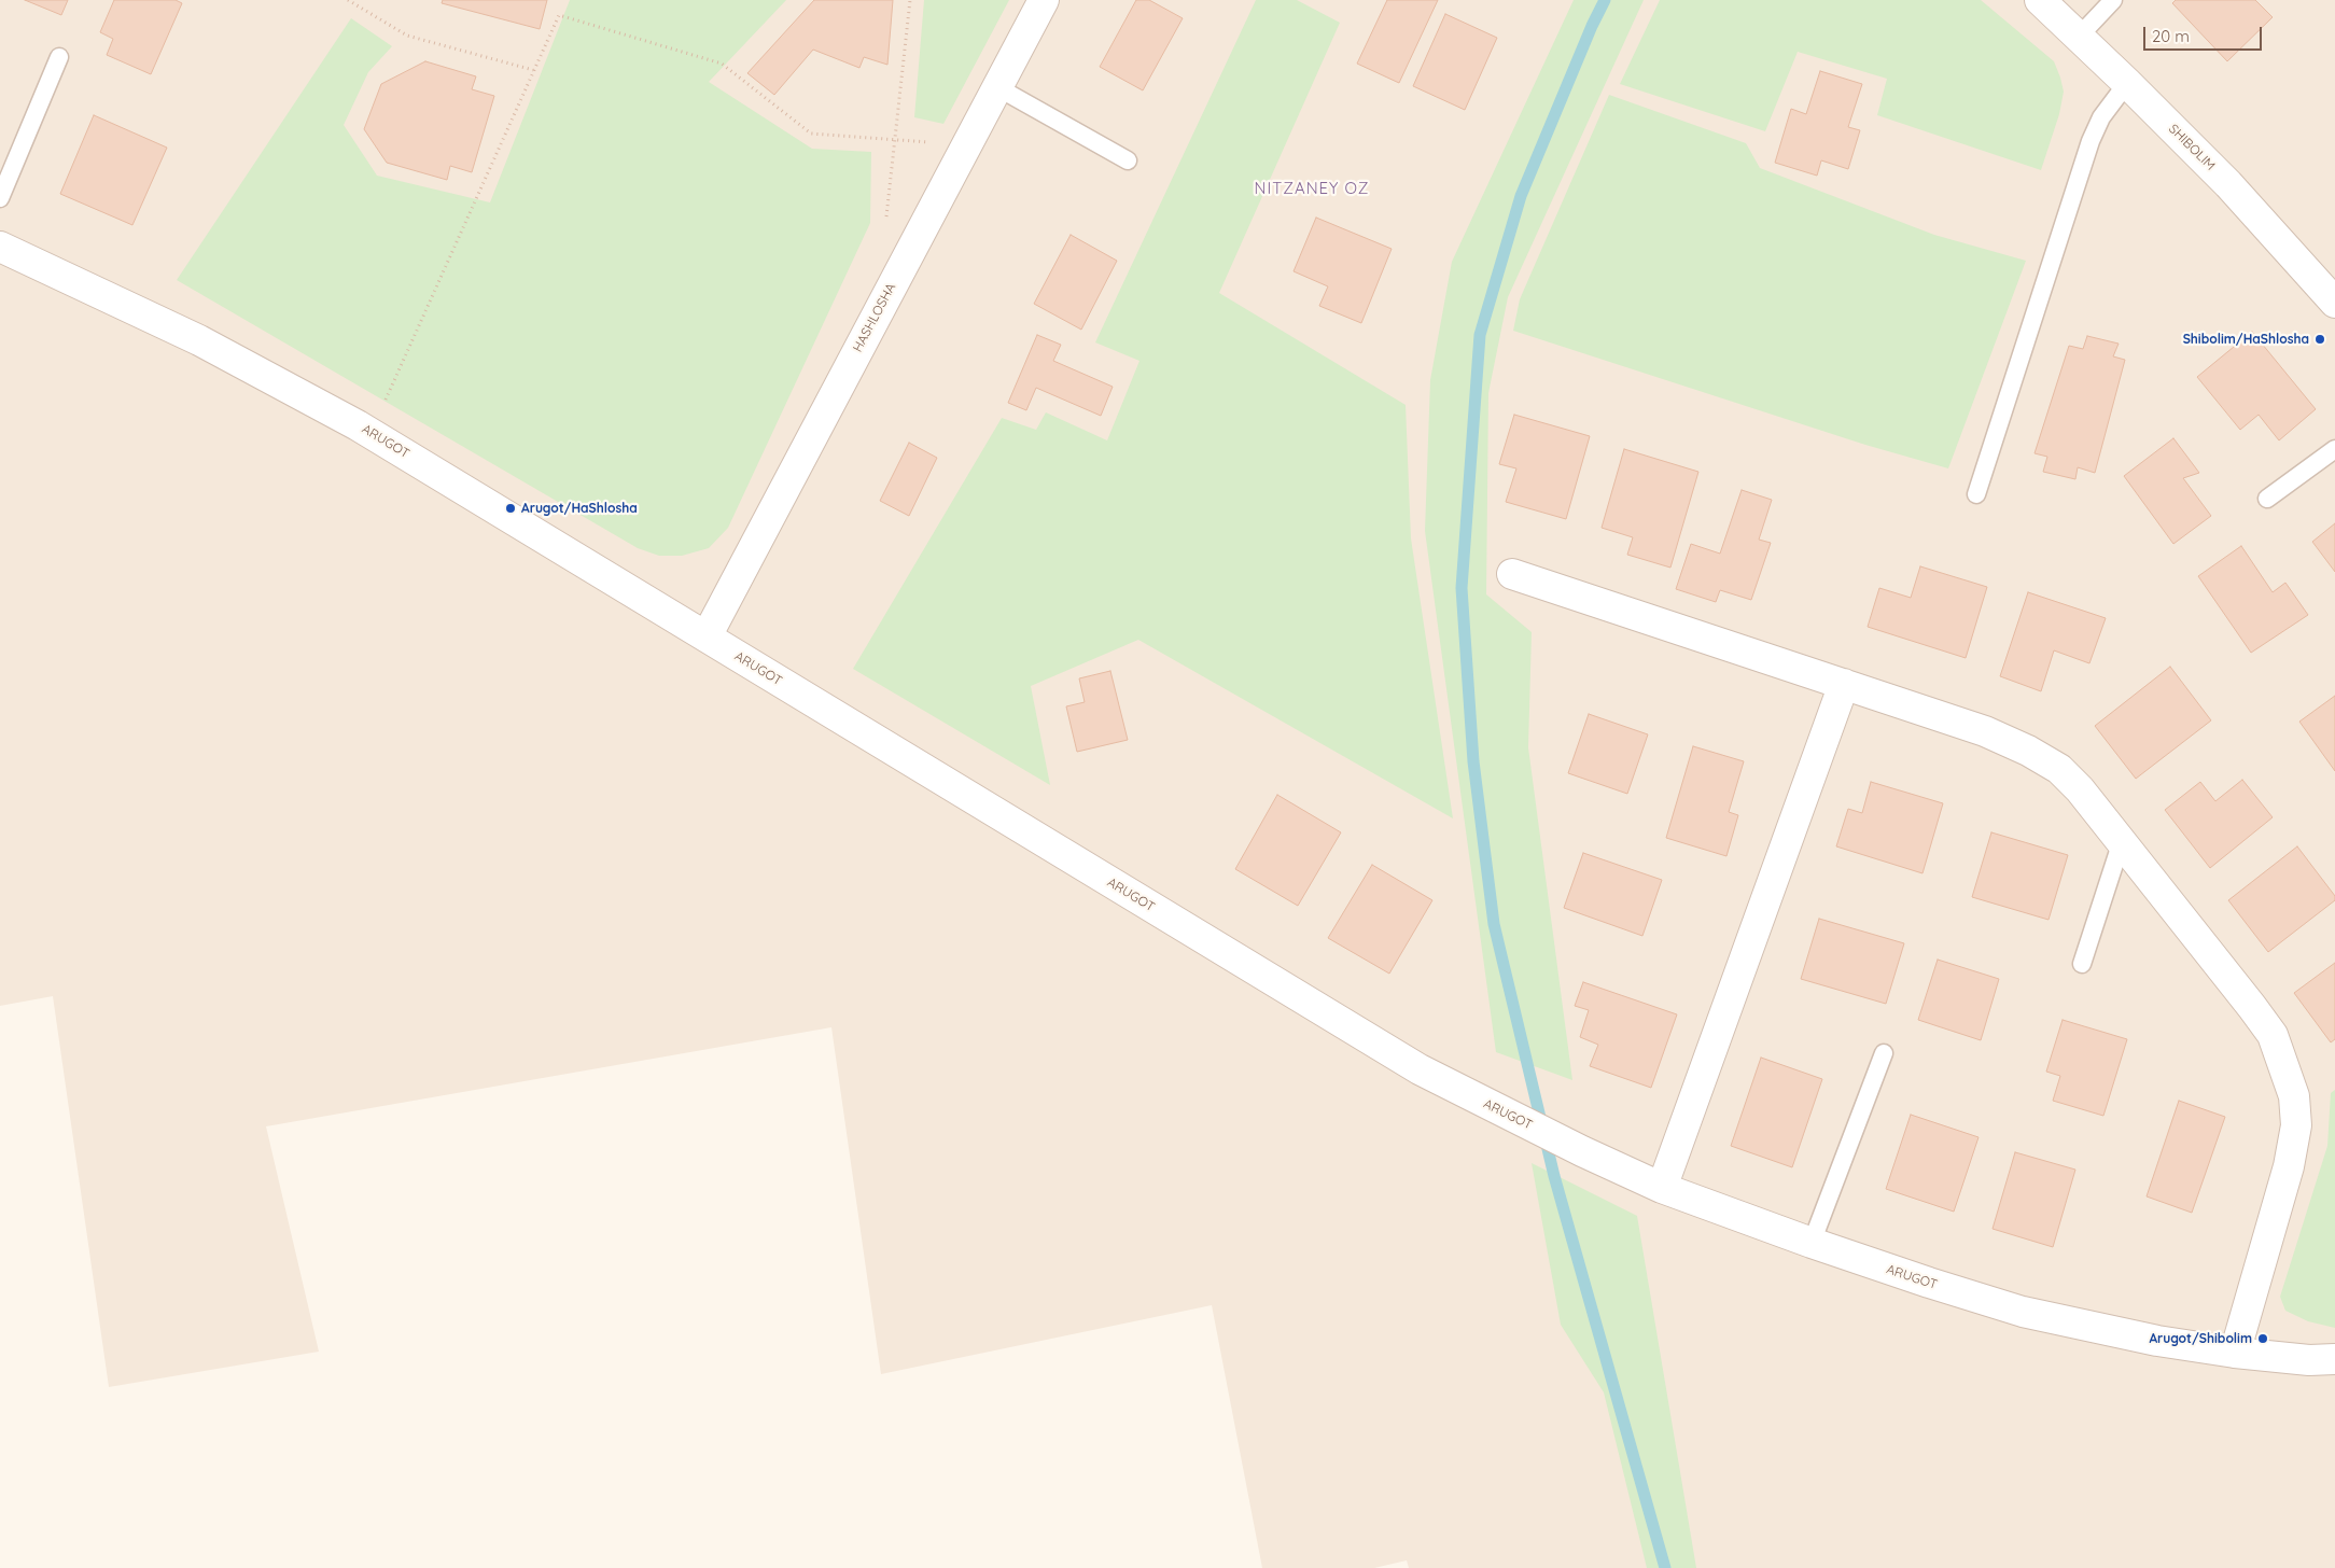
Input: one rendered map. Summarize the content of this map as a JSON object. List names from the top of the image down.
{
  "streets": {
    "street": ["SHIBOLIM", "HASHLOSHA", "ARUGOT"]
  },
  "crossings": [
    ["HASHLOSHA", "ARUGOT"]
  ],
  "districts": ["NITZANEY OZ"],
  "places": ["Shibolim/HaShlosha", "Arugot/HaShlosha", "Arugot/Shibolim"],
  "scale_bar": "20 m"
}
